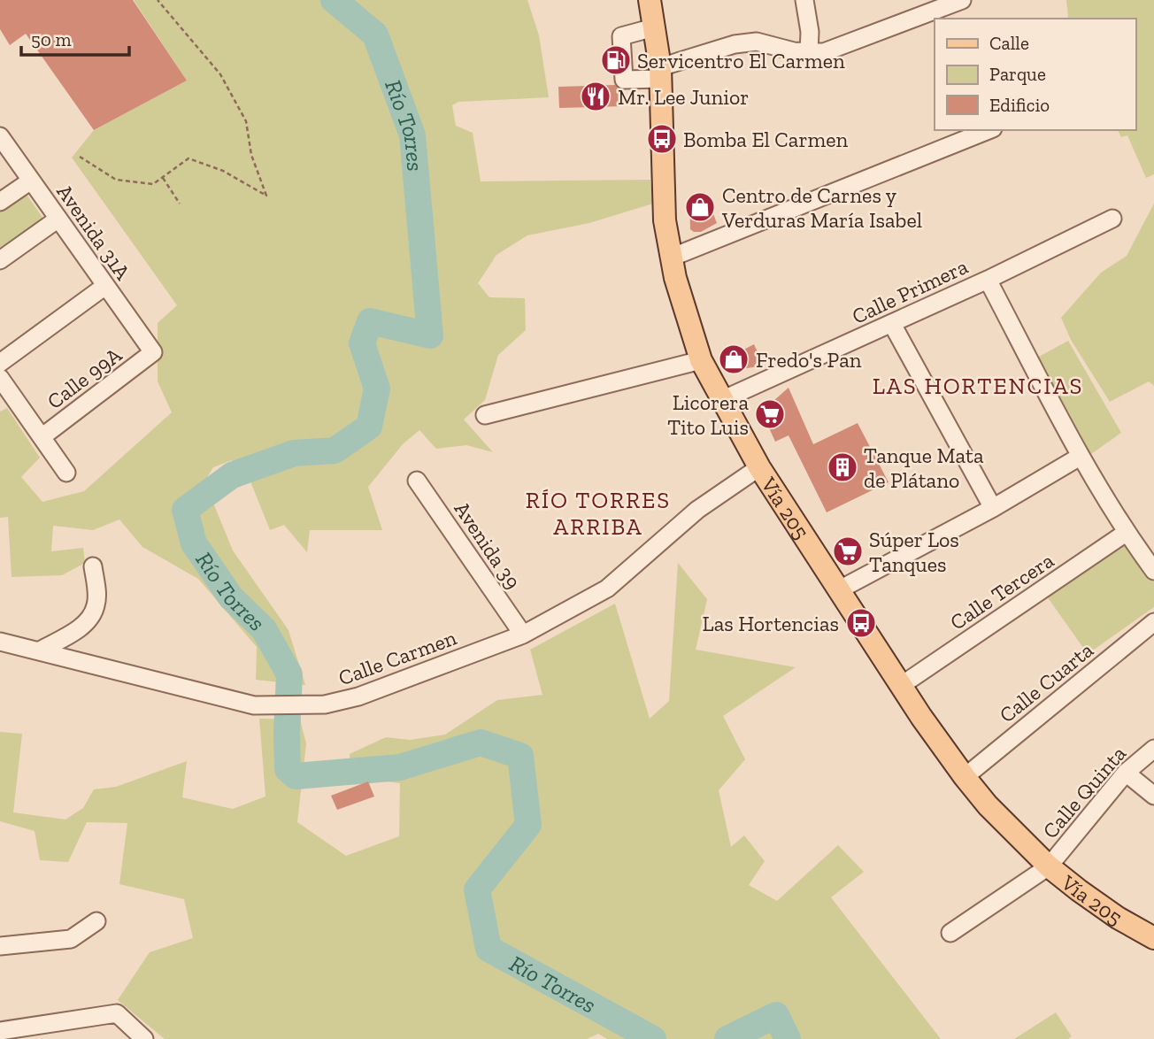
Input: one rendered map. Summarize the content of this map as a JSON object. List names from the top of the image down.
{
  "streets": {
    "main road": ["Vía 205"],
    "street": [
      "Avenida 31A",
      "Calle Primera",
      "Calle 99A",
      "Avenida 39",
      "Calle Tercera",
      "Calle Carmen",
      "Calle Cuarta",
      "Calle Quinta"
    ]
  },
  "crossings": [
    ["Avenida 31A", "Calle 99A"],
    ["Calle Primera", "Vía 205"],
    ["Vía 205", "Calle Tercera"],
    ["Vía 205", "Calle Carmen"],
    ["Vía 205", "Calle Cuarta"],
    ["Vía 205", "Calle Quinta"],
    ["Avenida 39", "Calle Carmen"]
  ],
  "districts": ["LAS HORTENCIAS", "RÍO TORRES ARRIBA"],
  "water": ["Río Torres"],
  "places": {
    "fuel station": ["Servicentro El Carmen"],
    "restaurant": ["Mr. Lee Junior"],
    "bus stop": ["Bomba El Carmen", "Las Hortencias"],
    "shop": ["Centro de Carnes y Verduras María Isabel", "Fredo's Pan"],
    "supermarket": ["Licorera Tito Luis", "Súper Los Tanques"],
    "building": ["Tanque Mata de Plátano"]
  },
  "legend": ["Calle", "Parque", "Edificio"],
  "scale_bar": "50 m"
}
